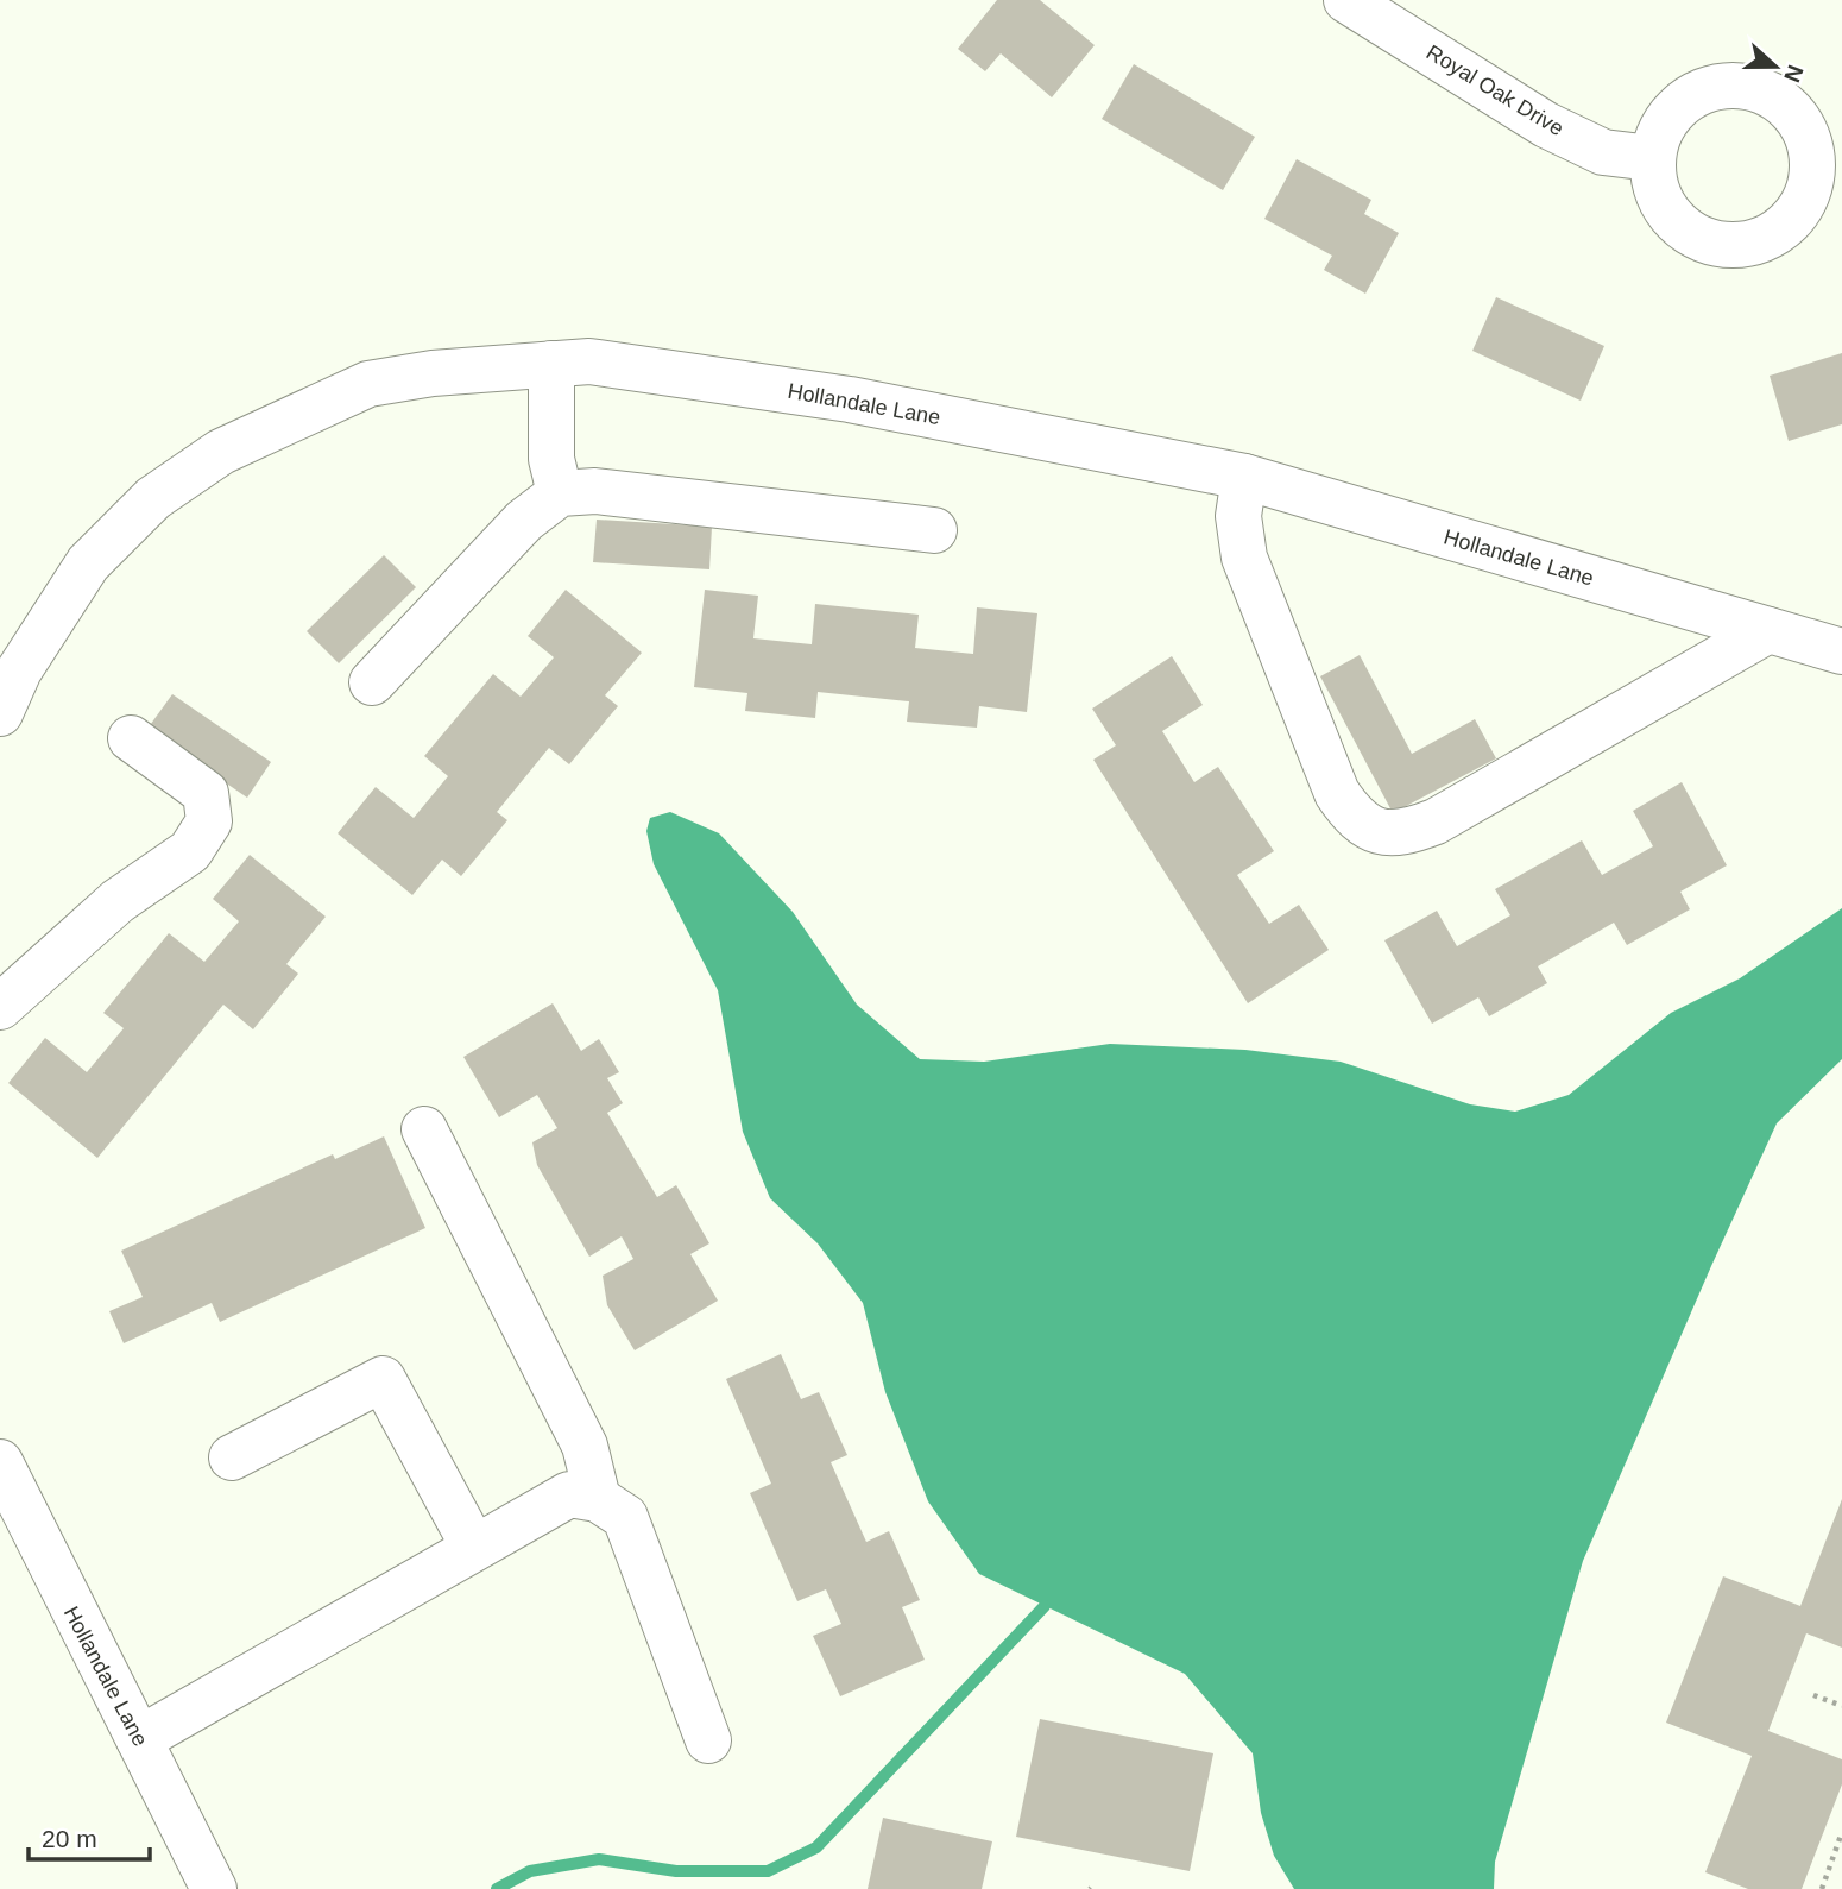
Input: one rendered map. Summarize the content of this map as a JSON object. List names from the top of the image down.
{
  "streets": {
    "street": ["Royal Oak Drive", "Hollandale Lane"]
  },
  "scale_bar": "20 m",
  "north": "right"
}
